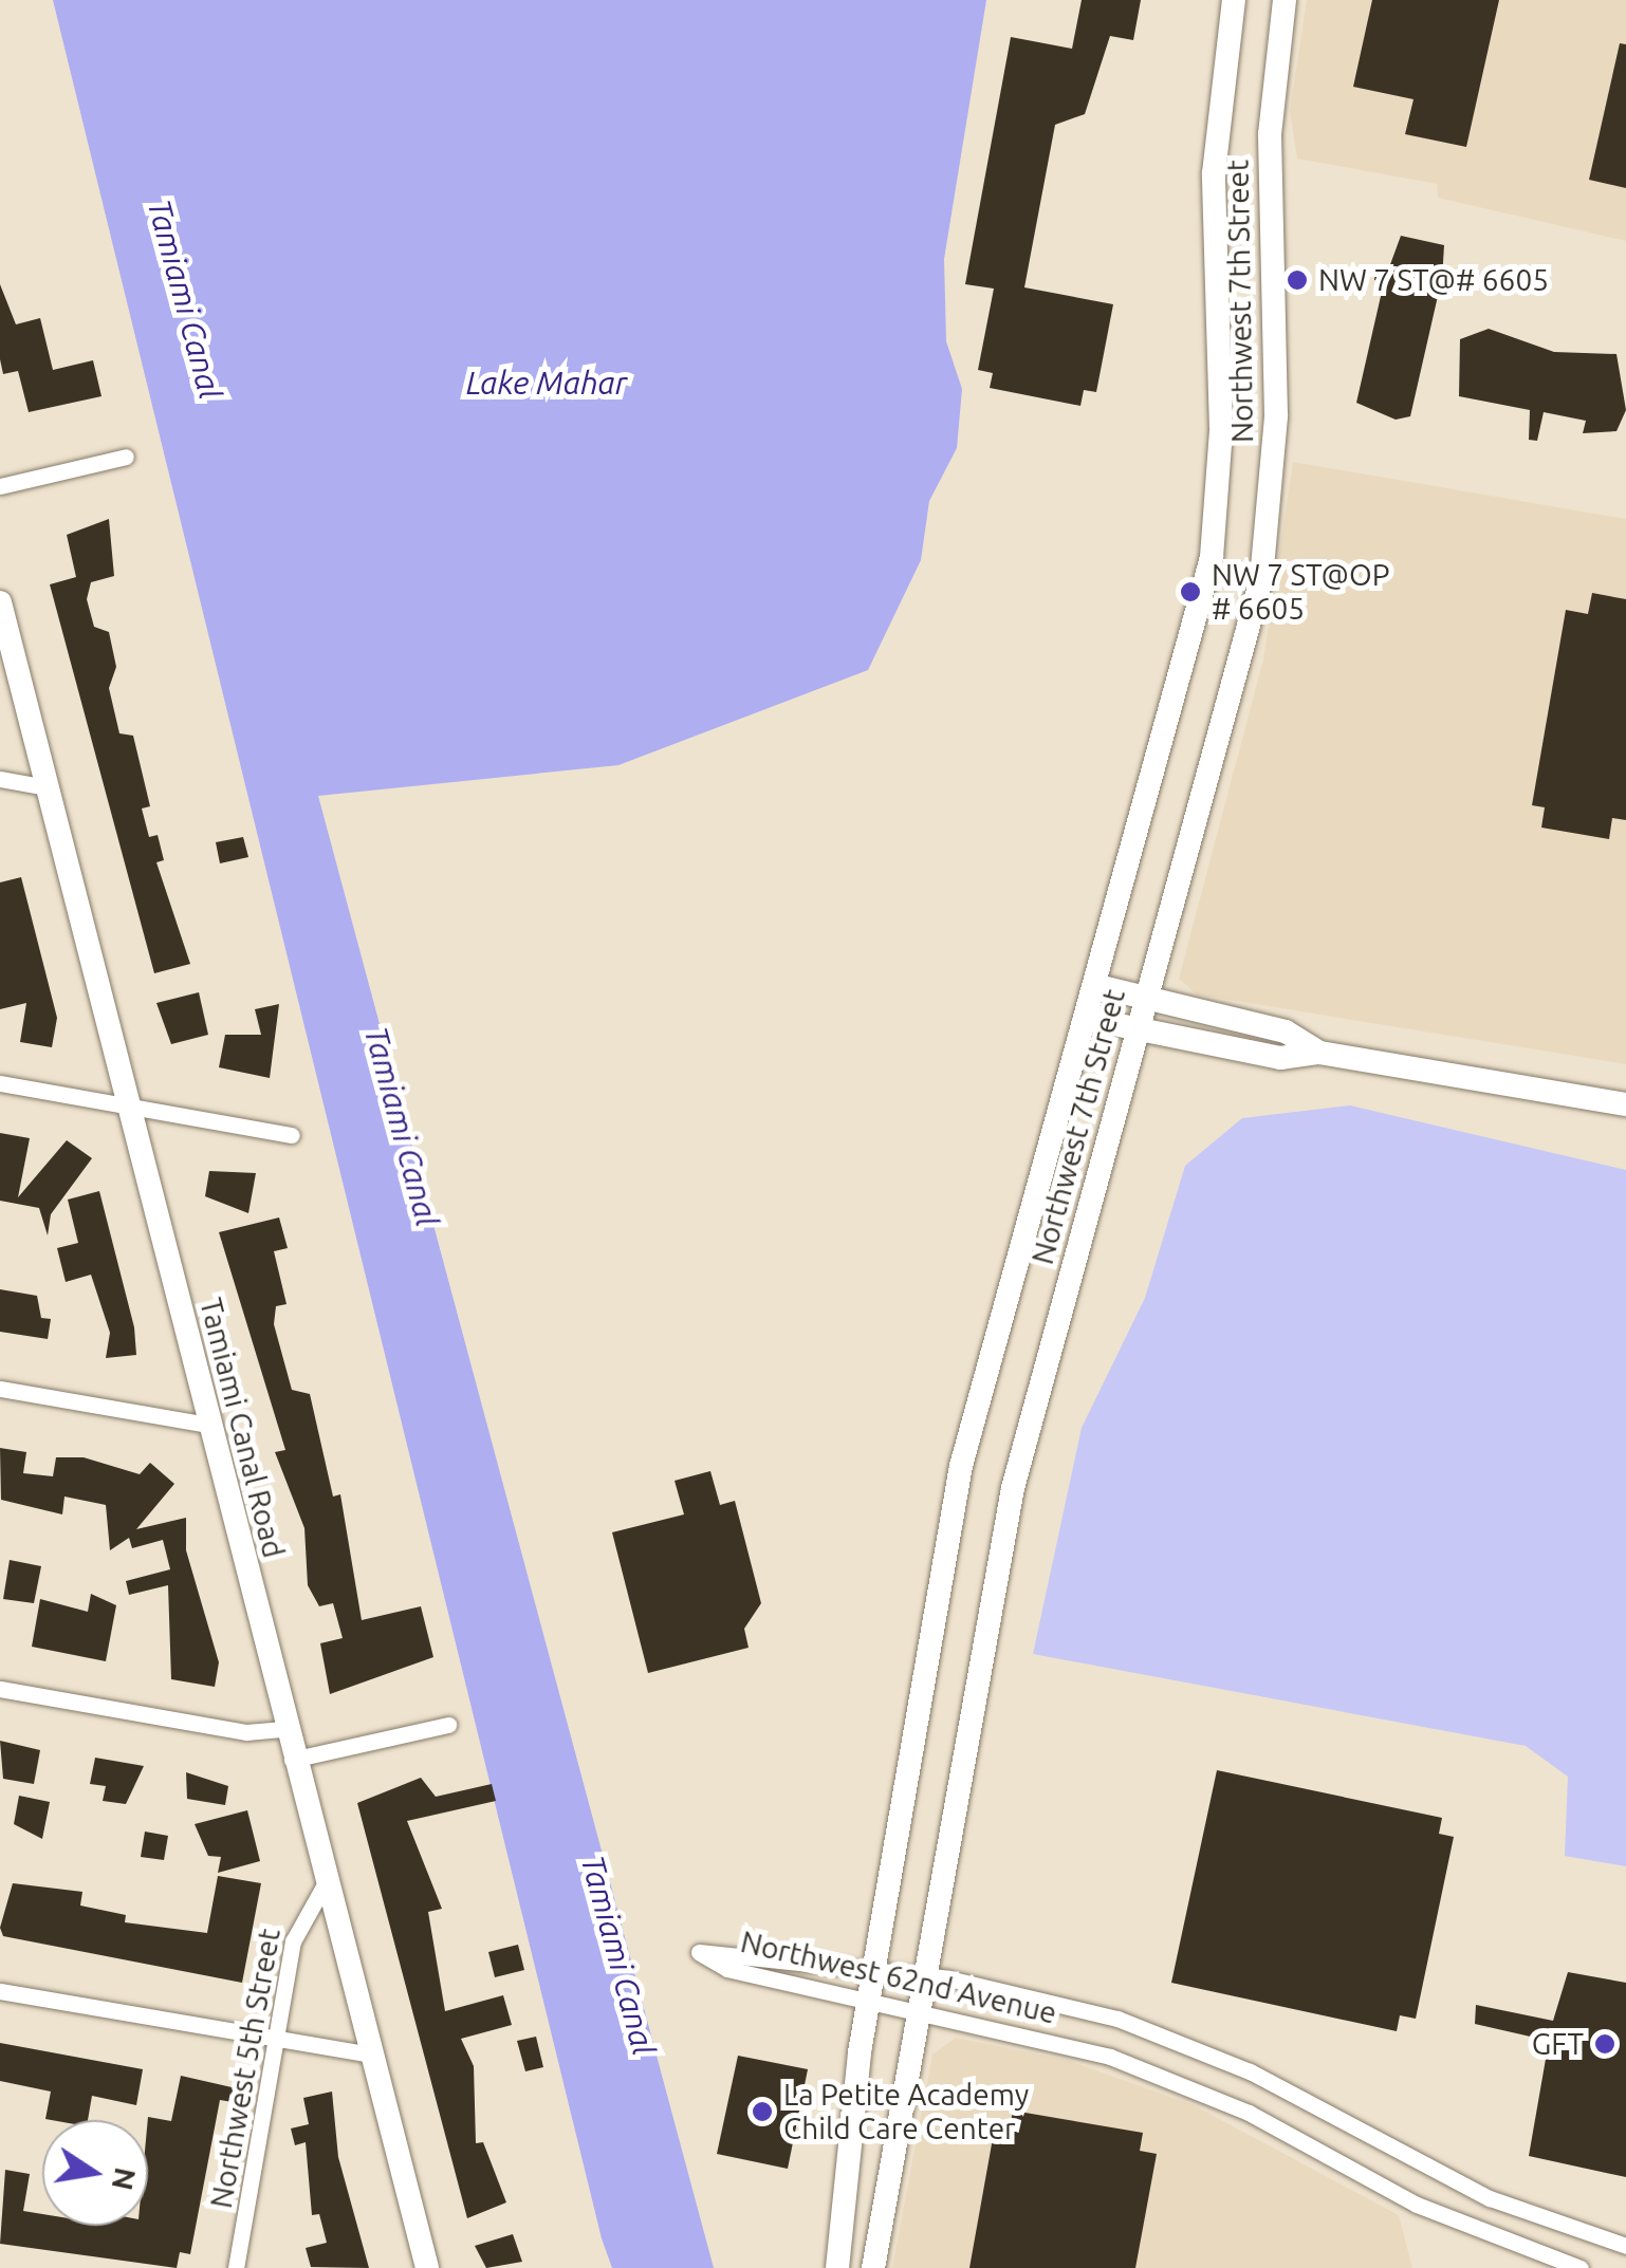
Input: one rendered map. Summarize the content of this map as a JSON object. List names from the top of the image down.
{
  "streets": {
    "main road": ["Northwest 7th Street", "Tamiami Canal Road"],
    "street": ["Northwest 62nd Avenue", "Northwest 5th Street"]
  },
  "crossings": [
    ["Northwest 7th Street", "Northwest 62nd Avenue"],
    ["Tamiami Canal Road", "Northwest 5th Street"]
  ],
  "water": ["Tamiami Canal", "Lake Mahar"],
  "places": [
    "NW 7 ST@# 6605",
    "NW 7 ST@OP # 6605",
    "GFT",
    "La Petite Academy Child Care Center"
  ],
  "north": "right"
}
